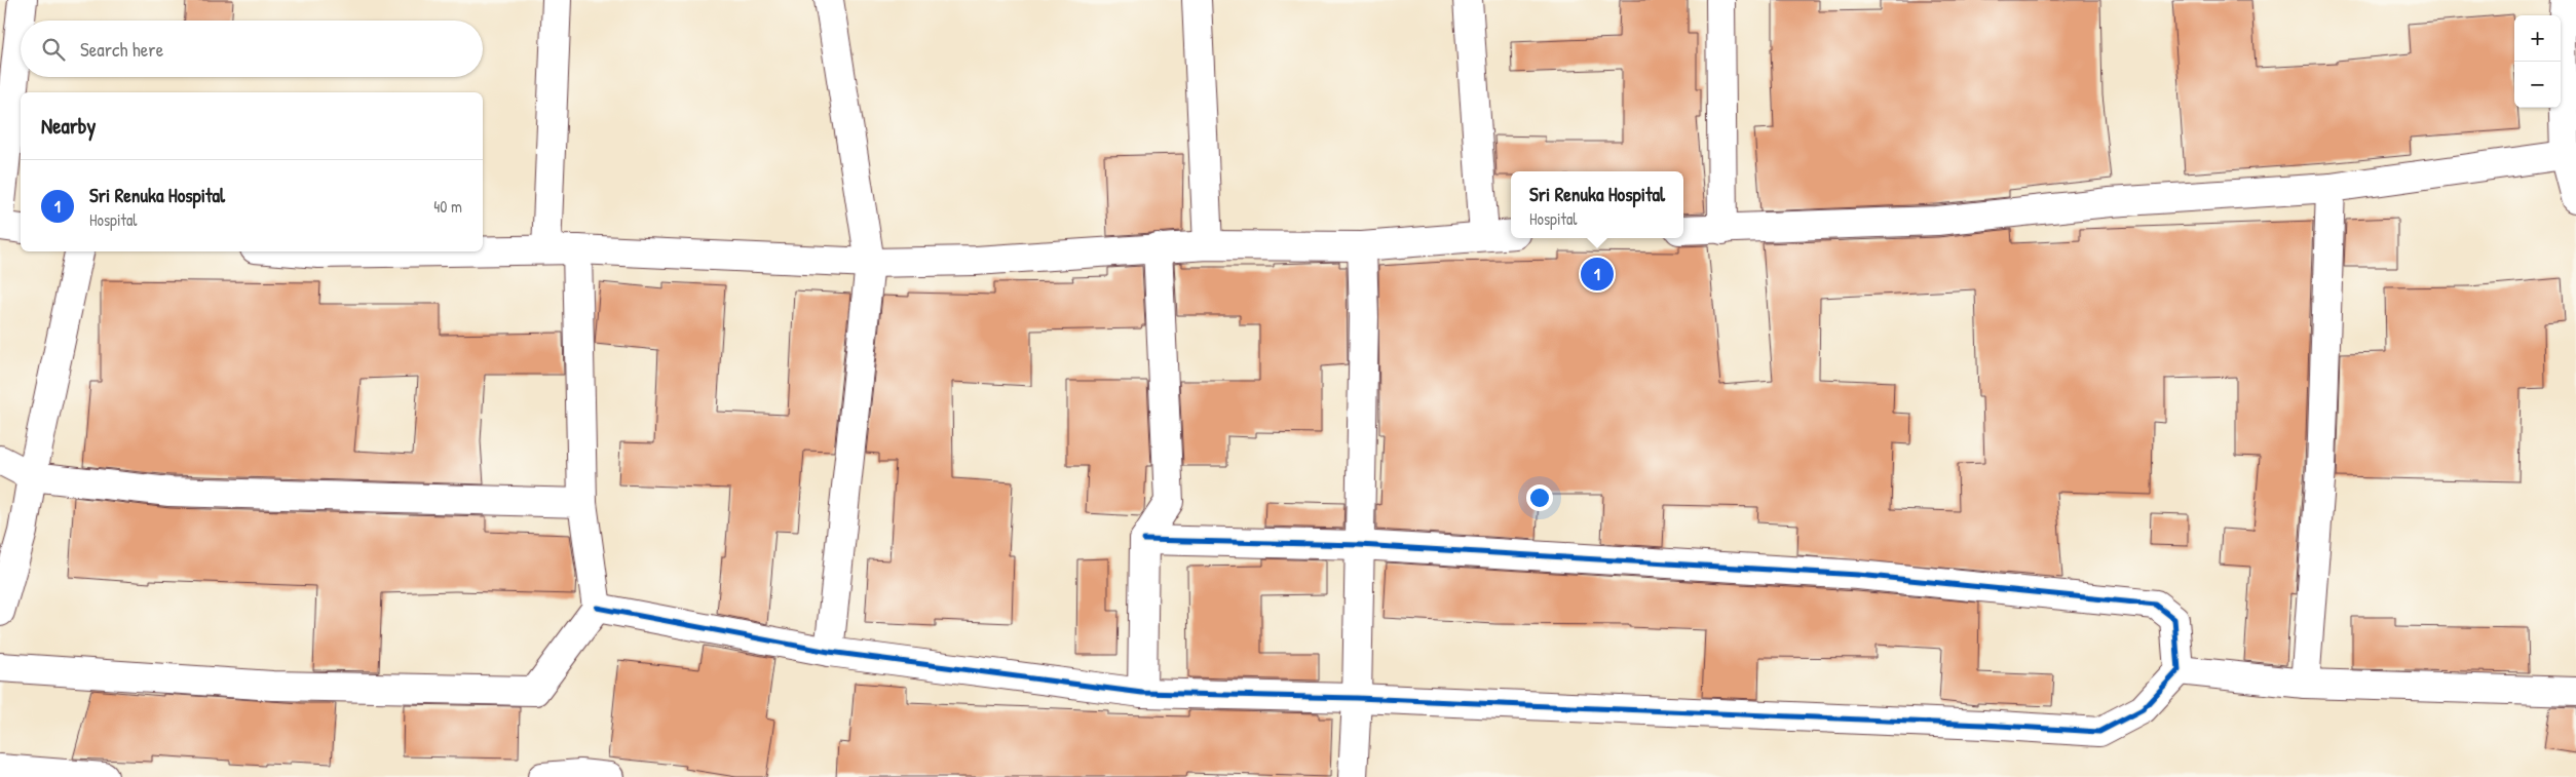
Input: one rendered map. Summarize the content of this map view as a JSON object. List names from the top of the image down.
{
  "page": {
    "map_buttons": ["+", "−"],
    "search": "Search here",
    "heading": "Nearby",
    "list": [
      {
        "mark": "1",
        "name": "Sri Renuka Hospital",
        "note": "Hospital",
        "value": "40 m"
      }
    ],
    "popup": ["Sri Renuka Hospital", "Hospital"],
    "pins": "1"
  }
}
